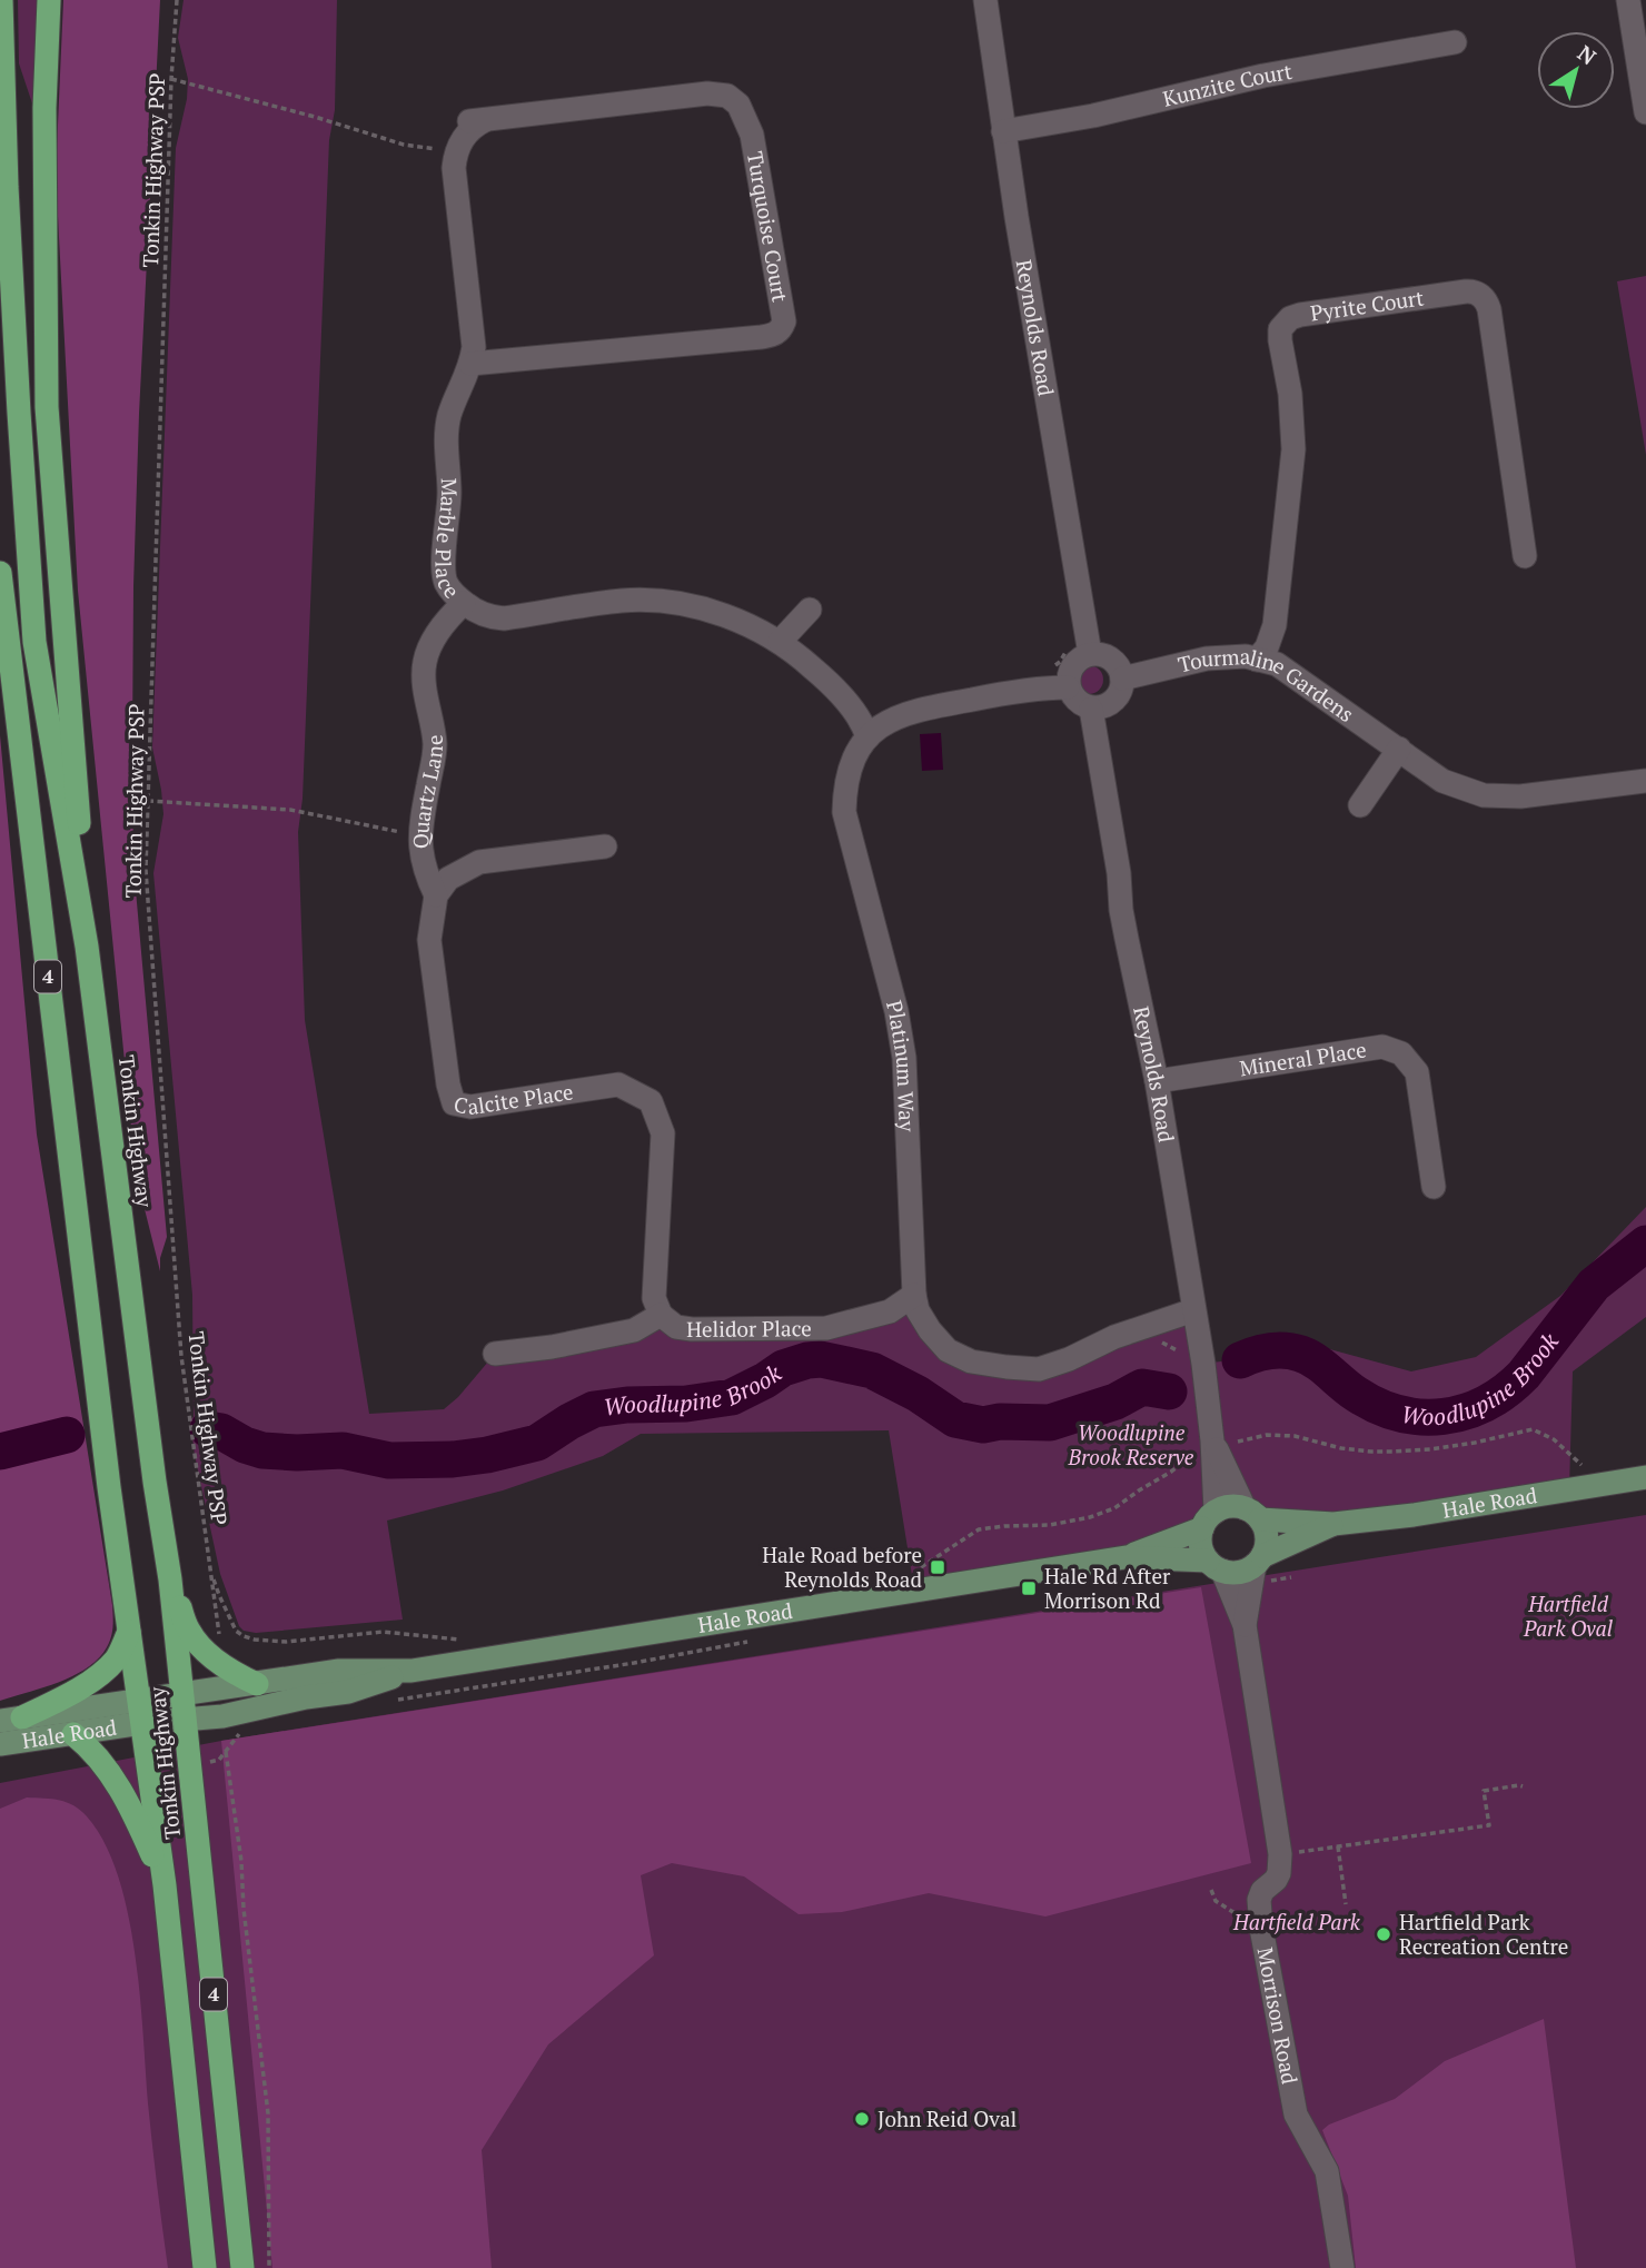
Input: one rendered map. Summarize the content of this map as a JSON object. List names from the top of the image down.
{
  "streets": {
    "highway": ["4", "Tonkin Highway"],
    "main road": ["Hale Road"],
    "street": [
      "Kunzite Court",
      "Turquoise Court",
      "Pyrite Court",
      "Reynolds Road",
      "Marble Place",
      "Tourmaline Gardens",
      "Quartz Lane",
      "Mineral Place",
      "Platinum Way",
      "Calcite Place",
      "Helidor Place",
      "Morrison Road"
    ],
    "path": ["Tonkin Highway PSP"]
  },
  "crossings": [
    ["Kunzite Court", "Reynolds Road"],
    ["Turquoise Court", "Marble Place"],
    ["Pyrite Court", "Tourmaline Gardens"],
    ["Reynolds Road", "Tourmaline Gardens"],
    ["Reynolds Road", "Mineral Place"],
    ["Reynolds Road", "Platinum Way"],
    ["Reynolds Road", "Hale Road"],
    ["Marble Place", "Quartz Lane"],
    ["Marble Place", "Platinum Way"],
    ["Tourmaline Gardens", "Platinum Way"],
    ["Quartz Lane", "Calcite Place"],
    ["Platinum Way", "Helidor Place"],
    ["Calcite Place", "Helidor Place"],
    ["Tonkin Highway", "Hale Road"]
  ],
  "water": ["Woodlupine Brook"],
  "parks": ["Woodlupine Brook Reserve", "Hartfield Park Oval", "Hartfield Park"],
  "places": {
    "transit": ["Hale Road before Reynolds Road", "Hale Rd After Morrison Rd"],
    "other": ["Hartfield Park Recreation Centre", "John Reid Oval"]
  },
  "north": "top right"
}
